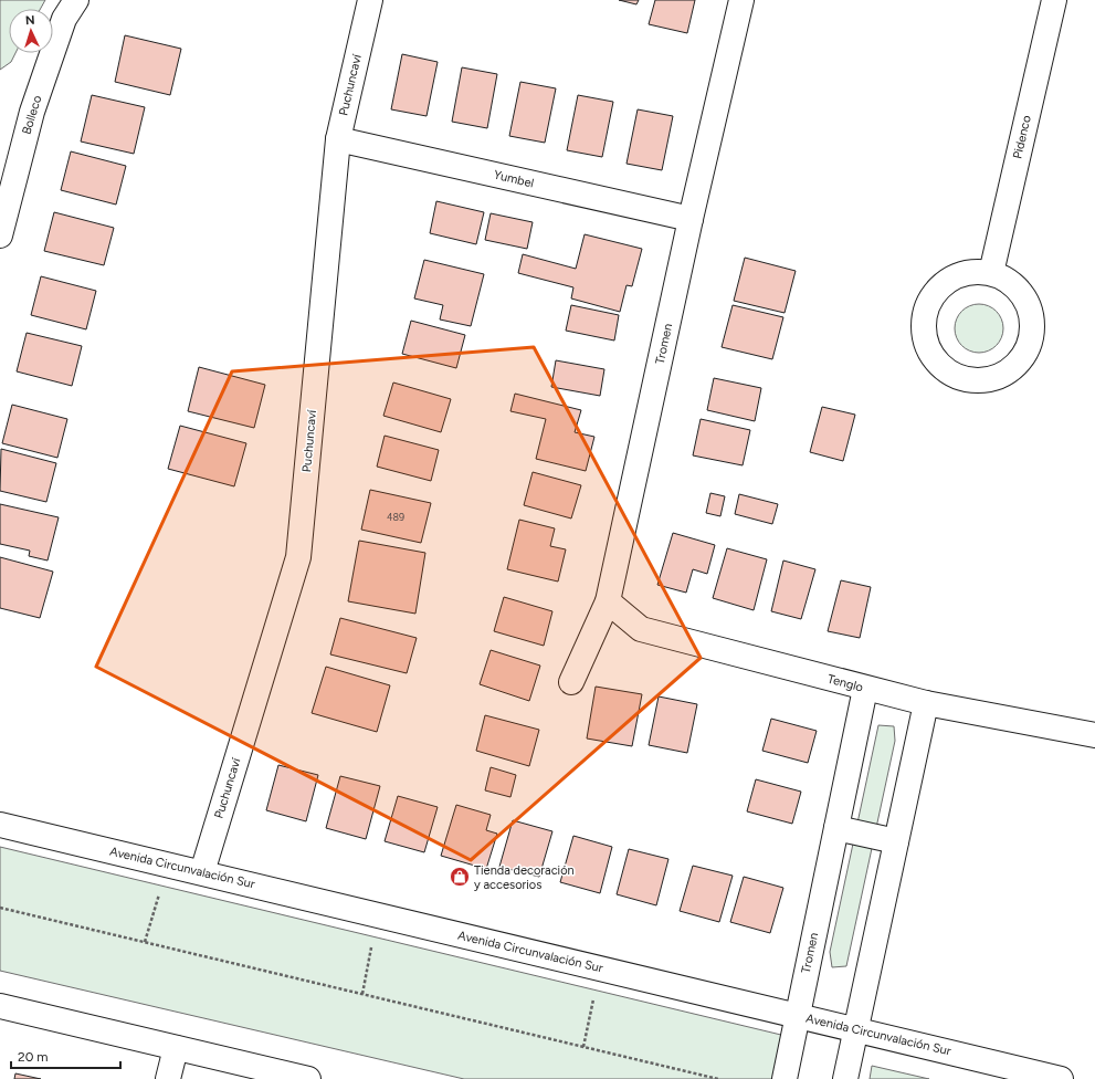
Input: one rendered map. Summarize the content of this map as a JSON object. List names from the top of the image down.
{
  "streets": {
    "street": [
      "Puchuncaví",
      "Bolleco",
      "Pidenco",
      "Yumbel",
      "Tromen",
      "Tenglo",
      "Avenida Circunvalación Sur"
    ]
  },
  "crossings": [
    ["Puchuncaví", "Yumbel"],
    ["Puchuncaví", "Avenida Circunvalación Sur"],
    ["Yumbel", "Tromen"],
    ["Tromen", "Tenglo"],
    ["Tromen", "Avenida Circunvalación Sur"]
  ],
  "places": {
    "shop": ["Tienda decoración y accesorios"]
  },
  "house_numbers": ["489"],
  "scale_bar": "20 m",
  "north": "top"
}
